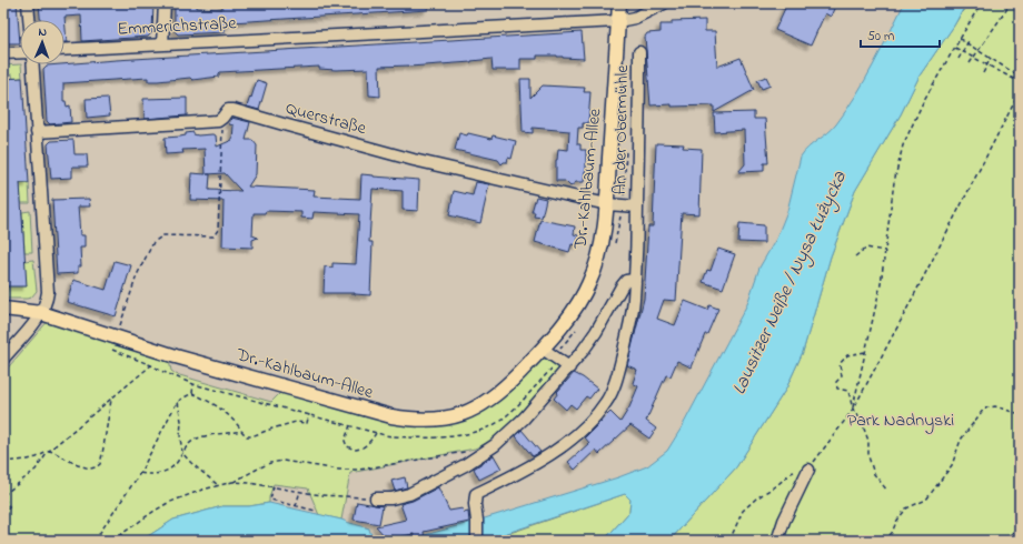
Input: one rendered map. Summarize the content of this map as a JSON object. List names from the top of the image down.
{
  "streets": {
    "main road": ["Dr.-Kahlbaum-Allee"],
    "street": ["Emmerichstraße", "Querstraße", "An der Obermühle"]
  },
  "crossings": [
    ["Emmerichstraße", "Dr.-Kahlbaum-Allee"],
    ["Querstraße", "An der Obermühle"],
    ["Querstraße", "Dr.-Kahlbaum-Allee"],
    ["An der Obermühle", "Dr.-Kahlbaum-Allee"]
  ],
  "water": ["Lausitzer Neiße / Nysa Łużycka"],
  "parks": ["Park Nadnyski"],
  "scale_bar": "50 m",
  "north": "top"
}
